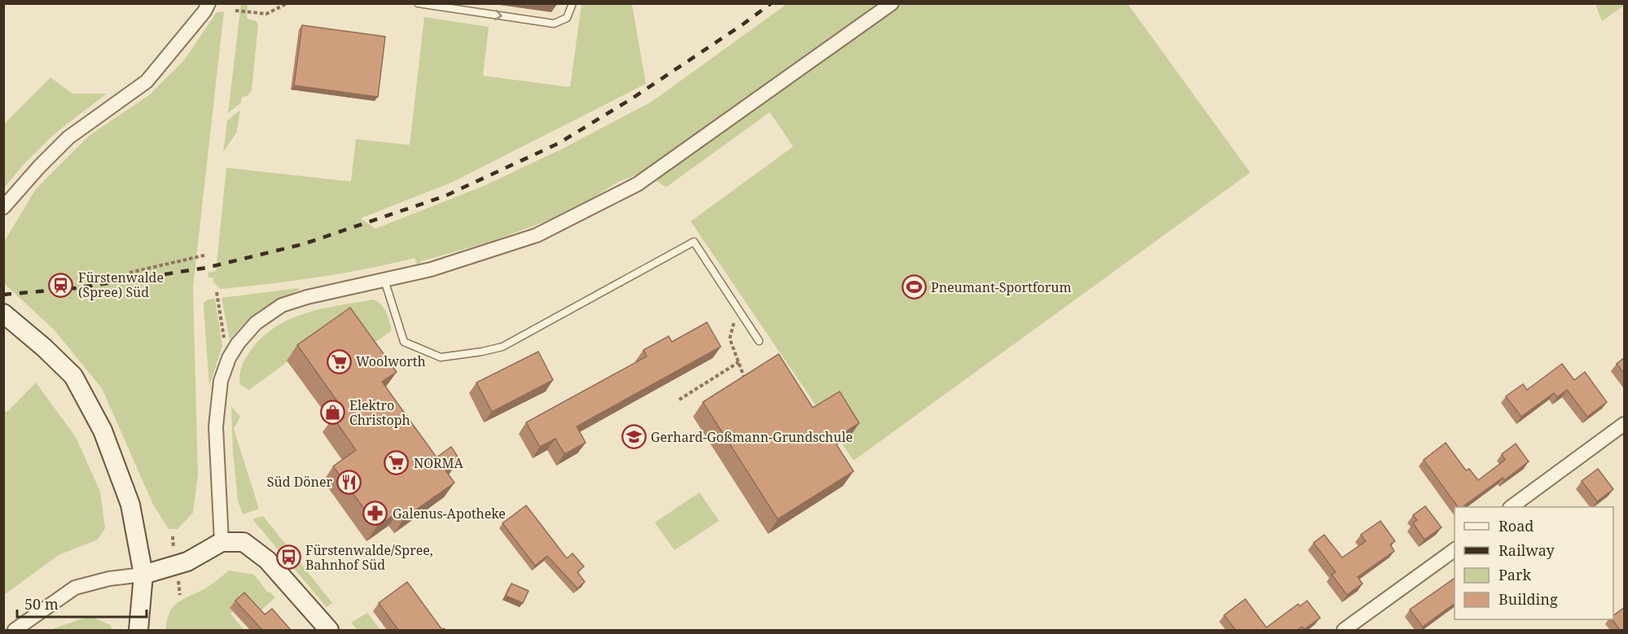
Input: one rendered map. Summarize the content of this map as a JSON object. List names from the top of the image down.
{
  "places": {
    "station": ["Fürstenwalde (Spree) Süd"],
    "sports": ["Pneumant-Sportforum"],
    "supermarket": ["Woolworth", "NORMA"],
    "shop": ["Elektro Christoph"],
    "school or university": ["Gerhard-Goßmann-Grundschule"],
    "restaurant": ["Süd Döner"],
    "pharmacy": ["Galenus-Apotheke"],
    "bus stop": ["Fürstenwalde/Spree, Bahnhof Süd"]
  },
  "legend": [
    "Road",
    "Railway",
    "Park",
    "Building"
  ],
  "scale_bar": "50 m"
}
